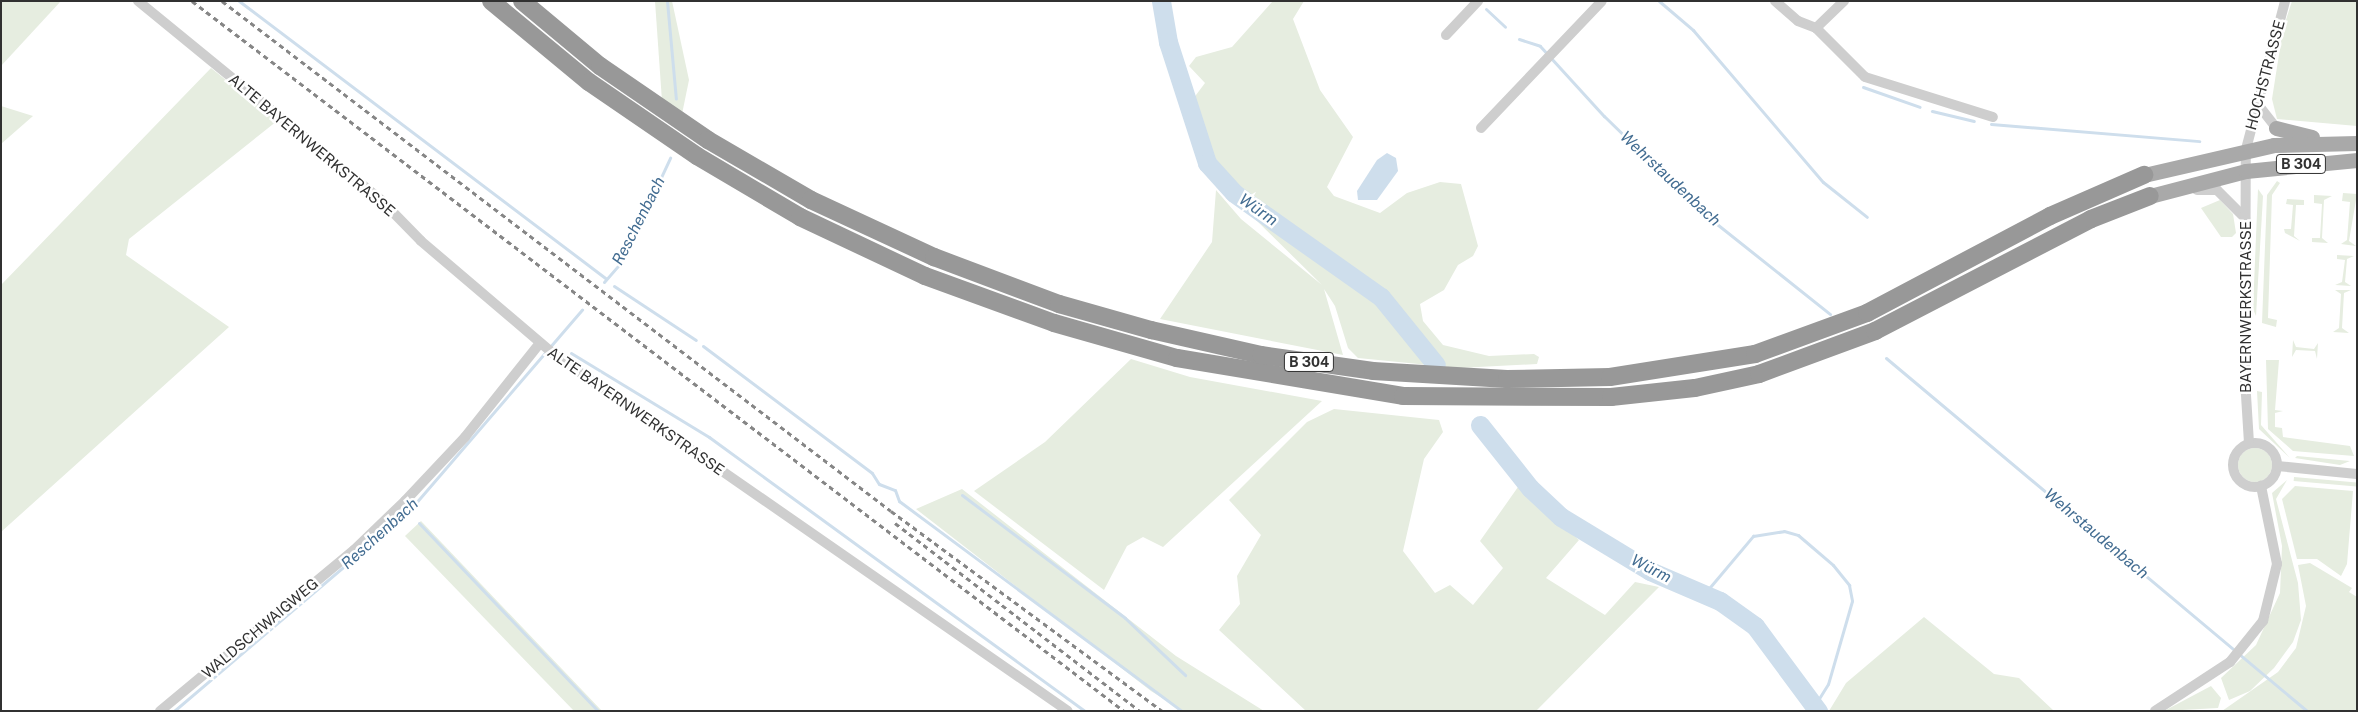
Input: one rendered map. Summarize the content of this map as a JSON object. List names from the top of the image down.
{
  "streets": {
    "highway": ["B 304"],
    "street": [
      "HOCHSTRASSE",
      "ALTE BAYERNWERKSTRASSE",
      "BAYERNWERKSTRASSE",
      "WALDSCHWAIGWEG"
    ]
  },
  "crossings": [
    ["HOCHSTRASSE", "B 304"],
    ["HOCHSTRASSE", "BAYERNWERKSTRASSE"],
    ["ALTE BAYERNWERKSTRASSE", "WALDSCHWAIGWEG"],
    ["B 304", "BAYERNWERKSTRASSE"]
  ],
  "water": ["Wehrstaudenbach", "Würm", "Reschenbach"]
}
